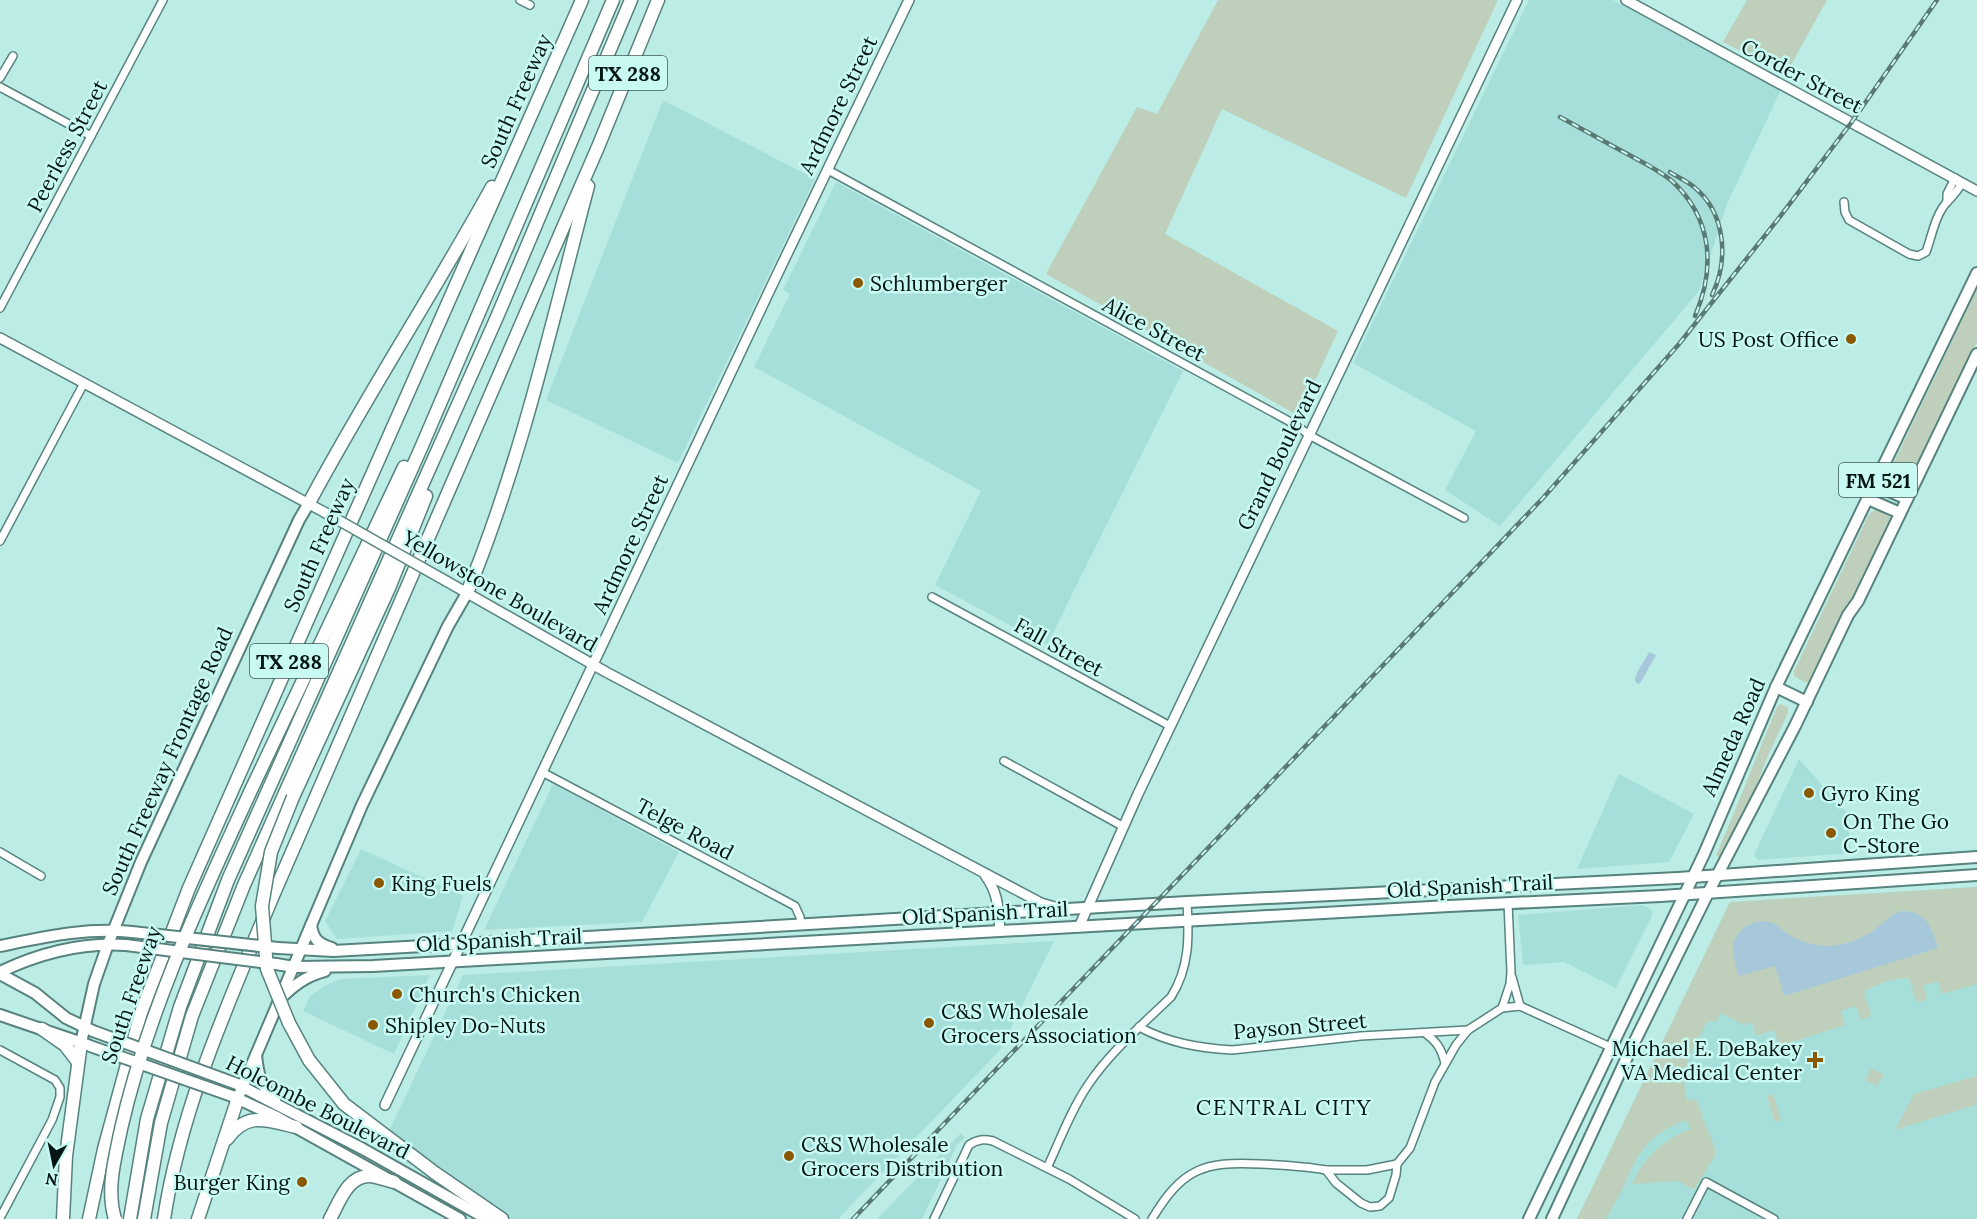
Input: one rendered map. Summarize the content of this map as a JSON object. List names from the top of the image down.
{
  "streets": {
    "highway": ["TX 288", "South Freeway"],
    "main road": [
      "FM 521",
      "Almeda Road",
      "South Freeway Frontage Road",
      "Old Spanish Trail",
      "Holcombe Boulevard"
    ],
    "street": [
      "Corder Street",
      "Ardmore Street",
      "Peerless Street",
      "Alice Street",
      "Grand Boulevard",
      "Yellowstone Boulevard",
      "Fall Street",
      "Telge Road",
      "Payson Street"
    ]
  },
  "crossings": [
    ["Ardmore Street", "Alice Street"],
    ["Ardmore Street", "Yellowstone Boulevard"],
    ["Ardmore Street", "Telge Road"],
    ["Ardmore Street", "Old Spanish Trail"],
    ["Alice Street", "Grand Boulevard"],
    ["Grand Boulevard", "Fall Street"],
    ["Grand Boulevard", "Old Spanish Trail"],
    ["FM 521", "Old Spanish Trail"],
    ["Yellowstone Boulevard", "South Freeway Frontage Road"],
    ["Yellowstone Boulevard", "Old Spanish Trail"],
    ["Almeda Road", "Old Spanish Trail"],
    ["South Freeway Frontage Road", "Old Spanish Trail"],
    ["South Freeway Frontage Road", "Holcombe Boulevard"],
    ["Telge Road", "Old Spanish Trail"],
    ["Old Spanish Trail", "Holcombe Boulevard"]
  ],
  "districts": ["CENTRAL CITY"],
  "places": {
    "other": [
      "Schlumberger",
      "US Post Office",
      "Gyro King",
      "On The Go C-Store",
      "King Fuels",
      "Church's Chicken",
      "C&S Wholesale Grocers Association",
      "Shipley Do-Nuts",
      "C&S Wholesale Grocers Distribution",
      "Burger King"
    ],
    "health": ["Michael E. DeBakey VA Medical Center"]
  },
  "north": "bottom"
}
